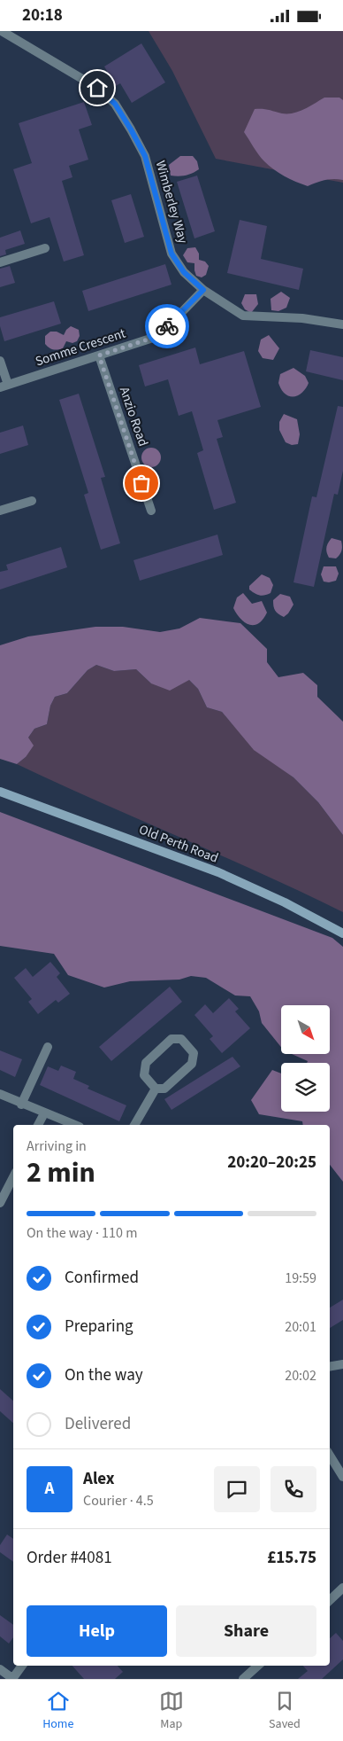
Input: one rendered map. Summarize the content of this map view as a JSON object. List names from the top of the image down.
{
  "streets": {
    "main road": ["Old Perth Road"],
    "street": ["Wimberley Way", "Somme Crescent", "Anzio Road"]
  },
  "crossings": [
    ["Wimberley Way", "Somme Crescent"],
    ["Somme Crescent", "Anzio Road"]
  ],
  "north": "bottom right",
  "page": {
    "status": "20:18",
    "heading": ["2 min", "Arriving in", "20:20–20:25"],
    "panel": [
      "Alex",
      "Courier · 4.5",
      "Order #4081",
      "£15.75"
    ],
    "bar": "On the way · 110 m",
    "list": [
      ["Confirmed", "19:59"],
      ["Preparing", "20:01"],
      ["On the way", "20:02"],
      "Delivered"
    ],
    "round": "A",
    "buttons": ["Help", "Share"],
    "tabs": ["Home", "Map", "Saved"]
  }
}
